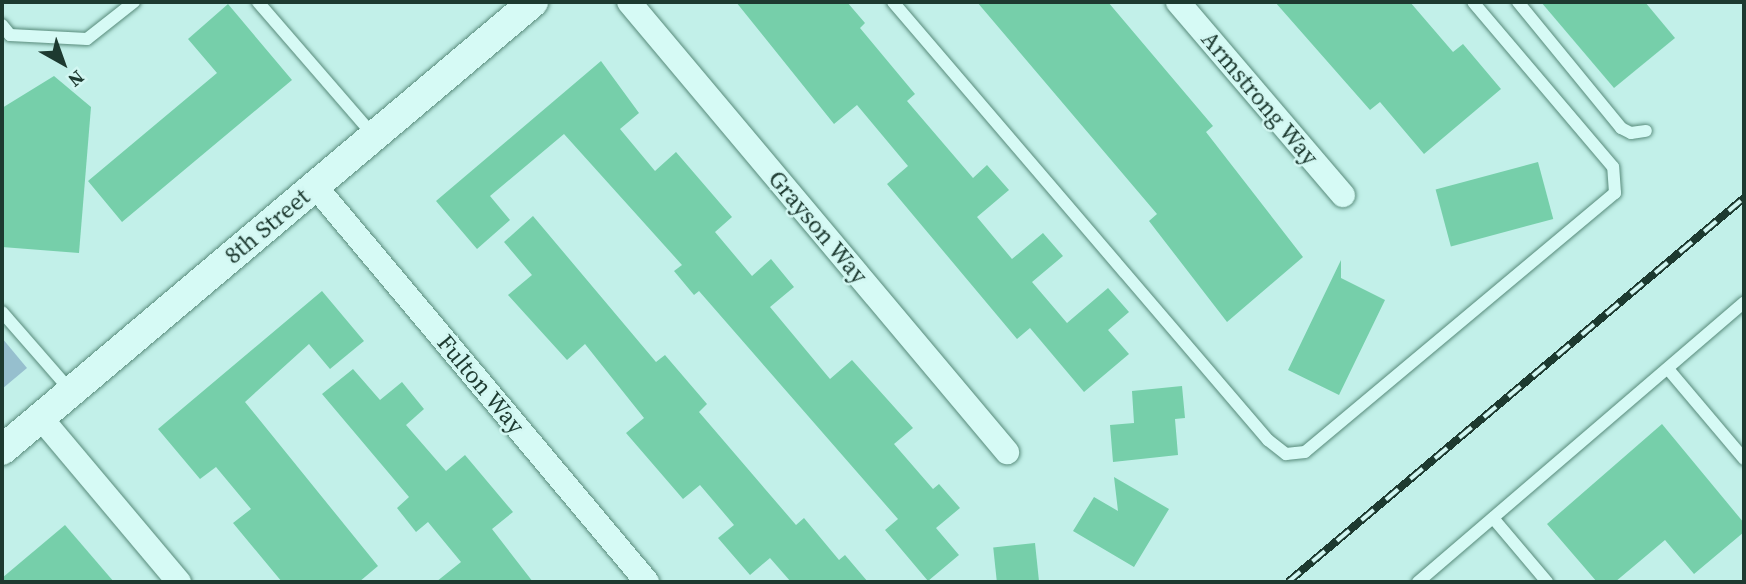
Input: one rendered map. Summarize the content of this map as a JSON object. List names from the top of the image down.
{
  "streets": {
    "street": [
      "Armstrong Way",
      "8th Street",
      "Grayson Way",
      "Fulton Way"
    ]
  },
  "crossings": [
    ["8th Street", "Fulton Way"]
  ],
  "north": "bottom right"
}
